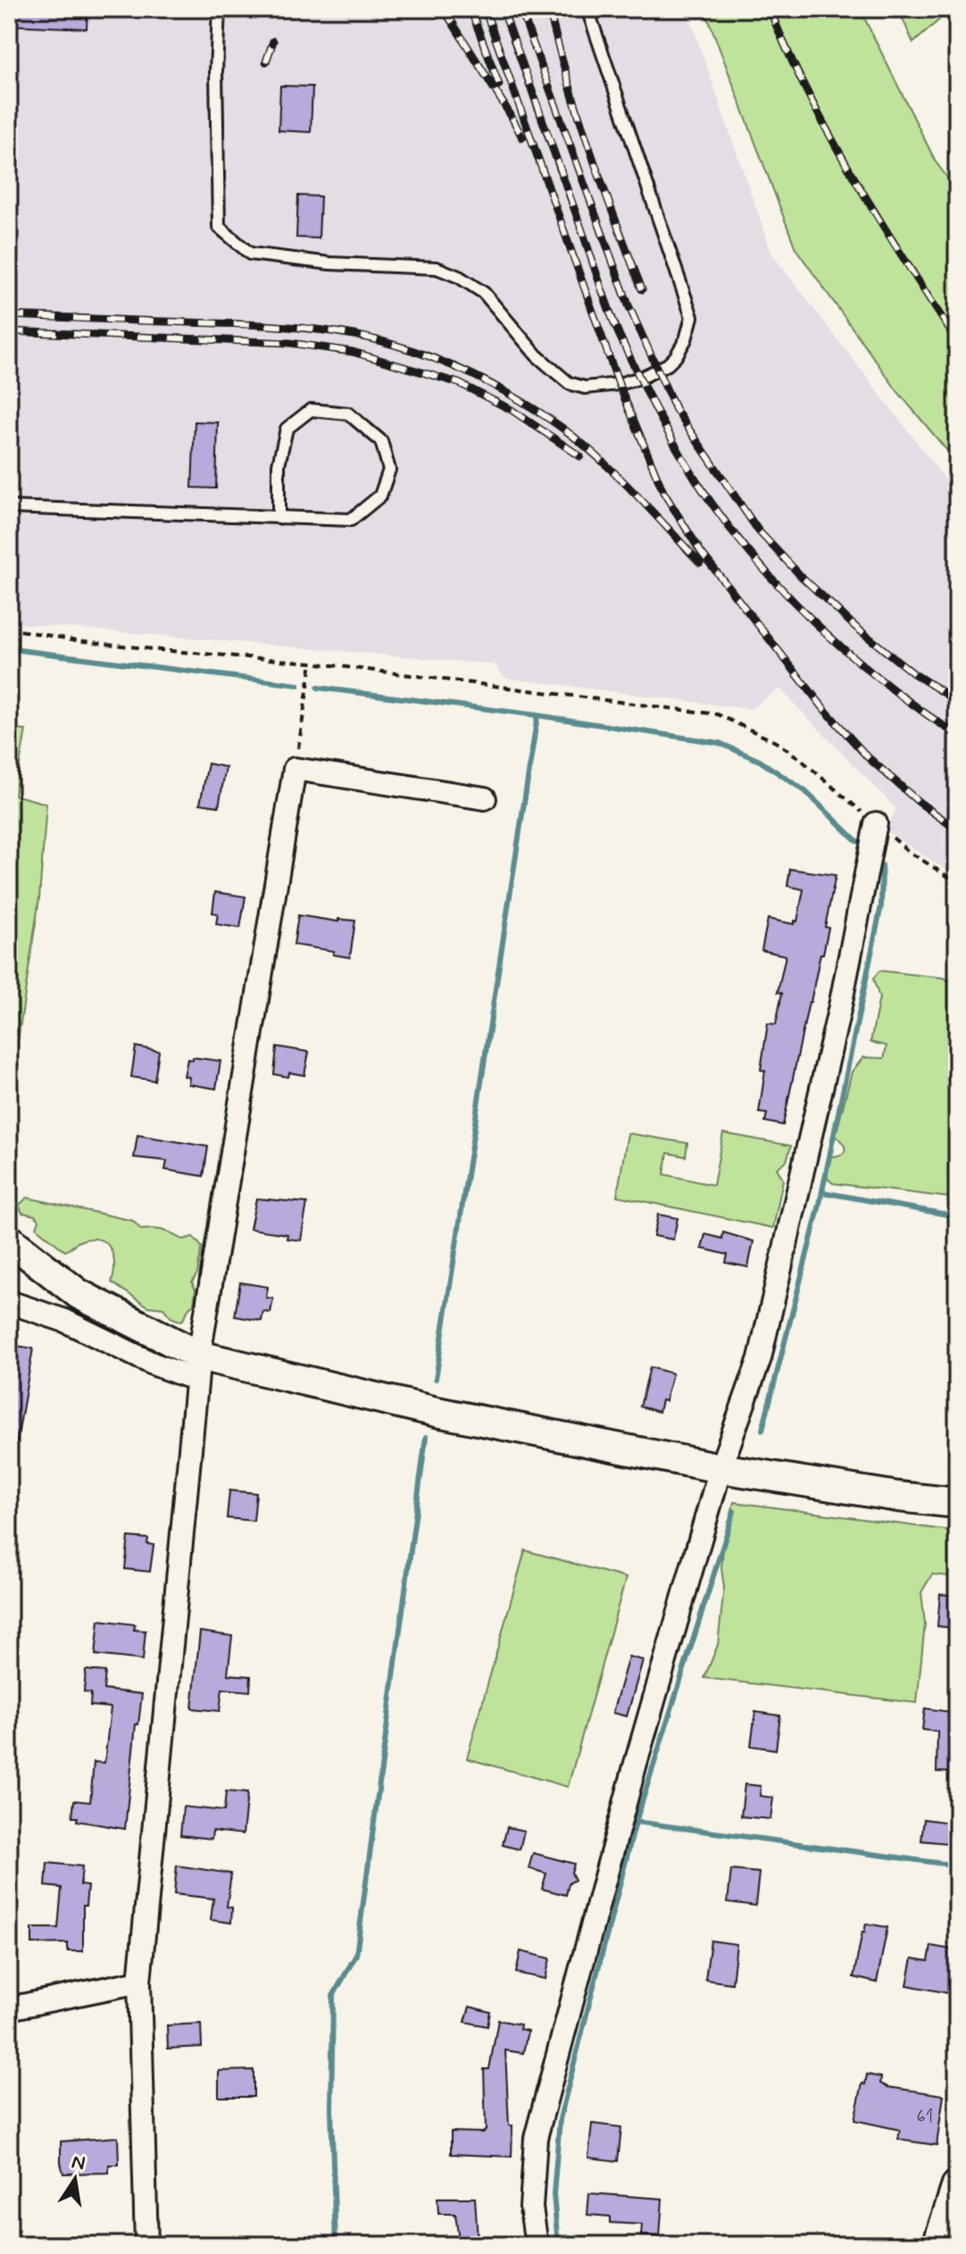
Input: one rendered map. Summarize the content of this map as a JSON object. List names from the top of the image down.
{
  "house_numbers": ["61"],
  "north": "top"
}
